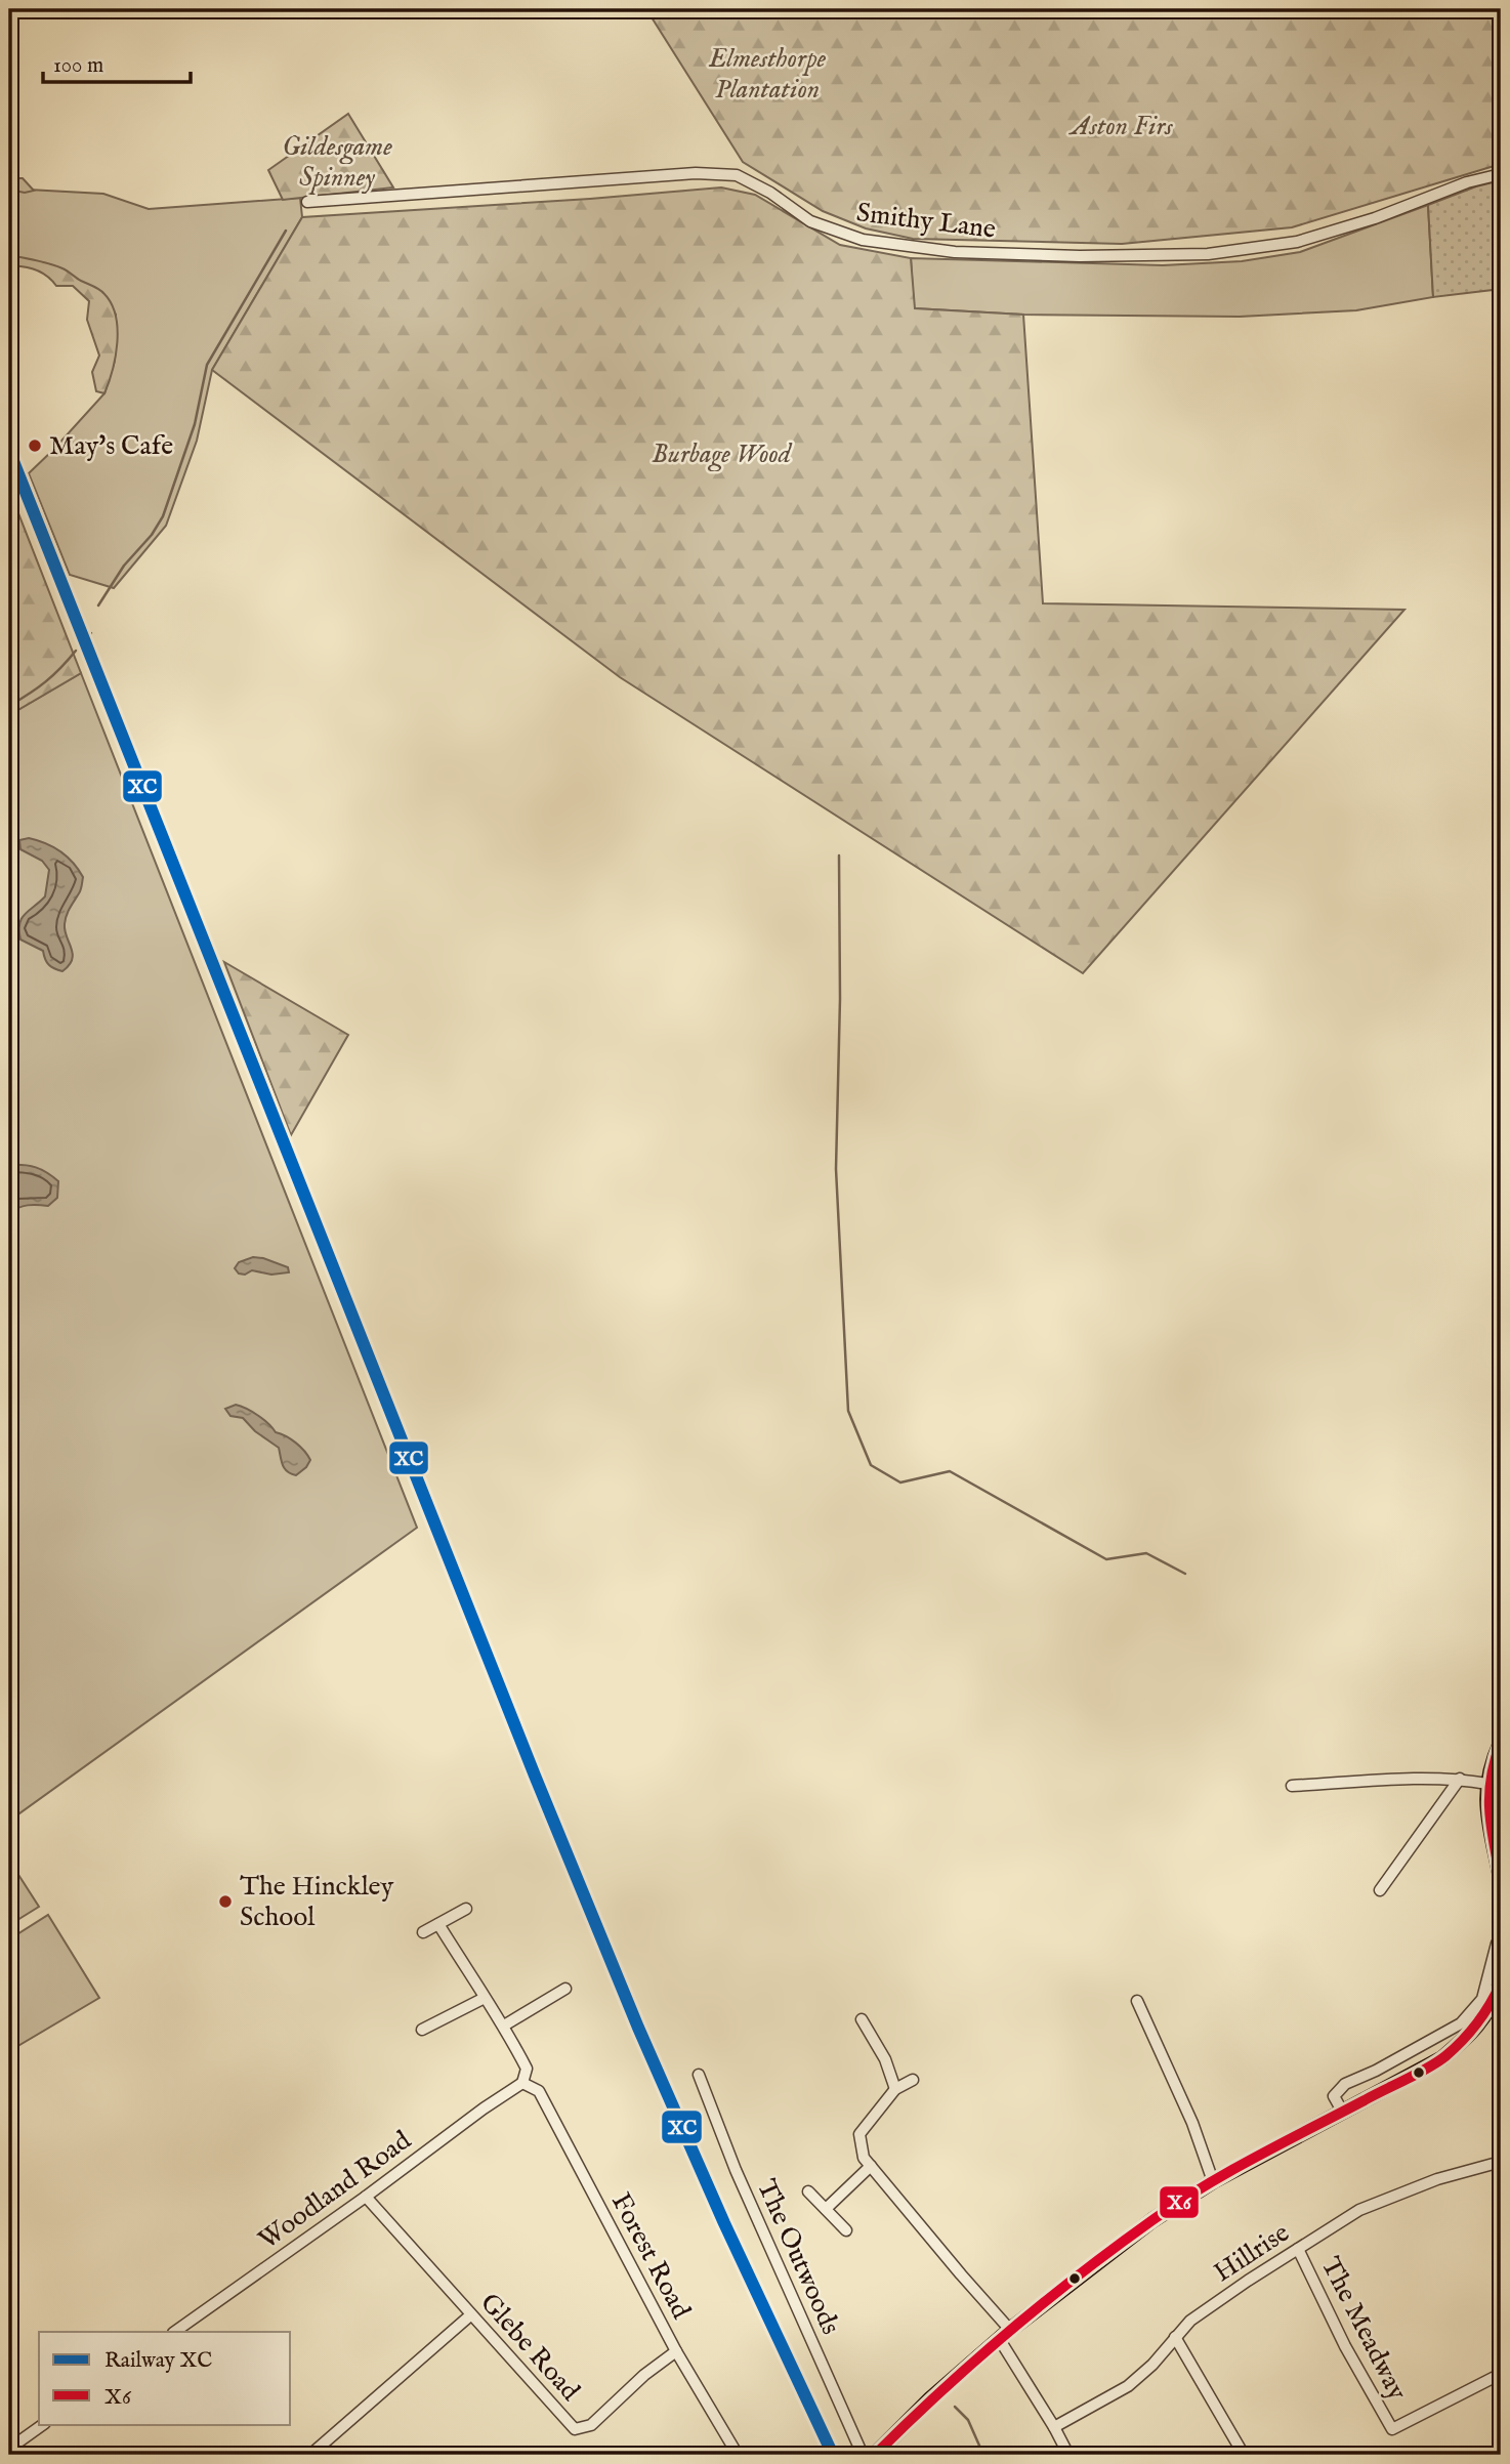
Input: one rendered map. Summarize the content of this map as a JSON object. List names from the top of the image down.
{
  "streets": {
    "street": [
      "Smithy Lane",
      "Woodland Road",
      "Hillrise",
      "Forest Road",
      "The Outwoods",
      "The Meadway",
      "Glebe Road"
    ]
  },
  "crossings": [
    ["Woodland Road", "Forest Road"],
    ["Woodland Road", "Glebe Road"],
    ["Hillrise", "The Meadway"],
    ["Forest Road", "Glebe Road"]
  ],
  "parks": [
    "Elmesthorpe Plantation",
    "Aston Firs",
    "Gildesgame Spinney",
    "Burbage Wood"
  ],
  "places": ["May's Cafe", "The Hinckley School"],
  "lines": ["rail line XC", "transit line X6"],
  "legend": ["Railway XC", "X6"],
  "scale_bar": "100 m"
}
